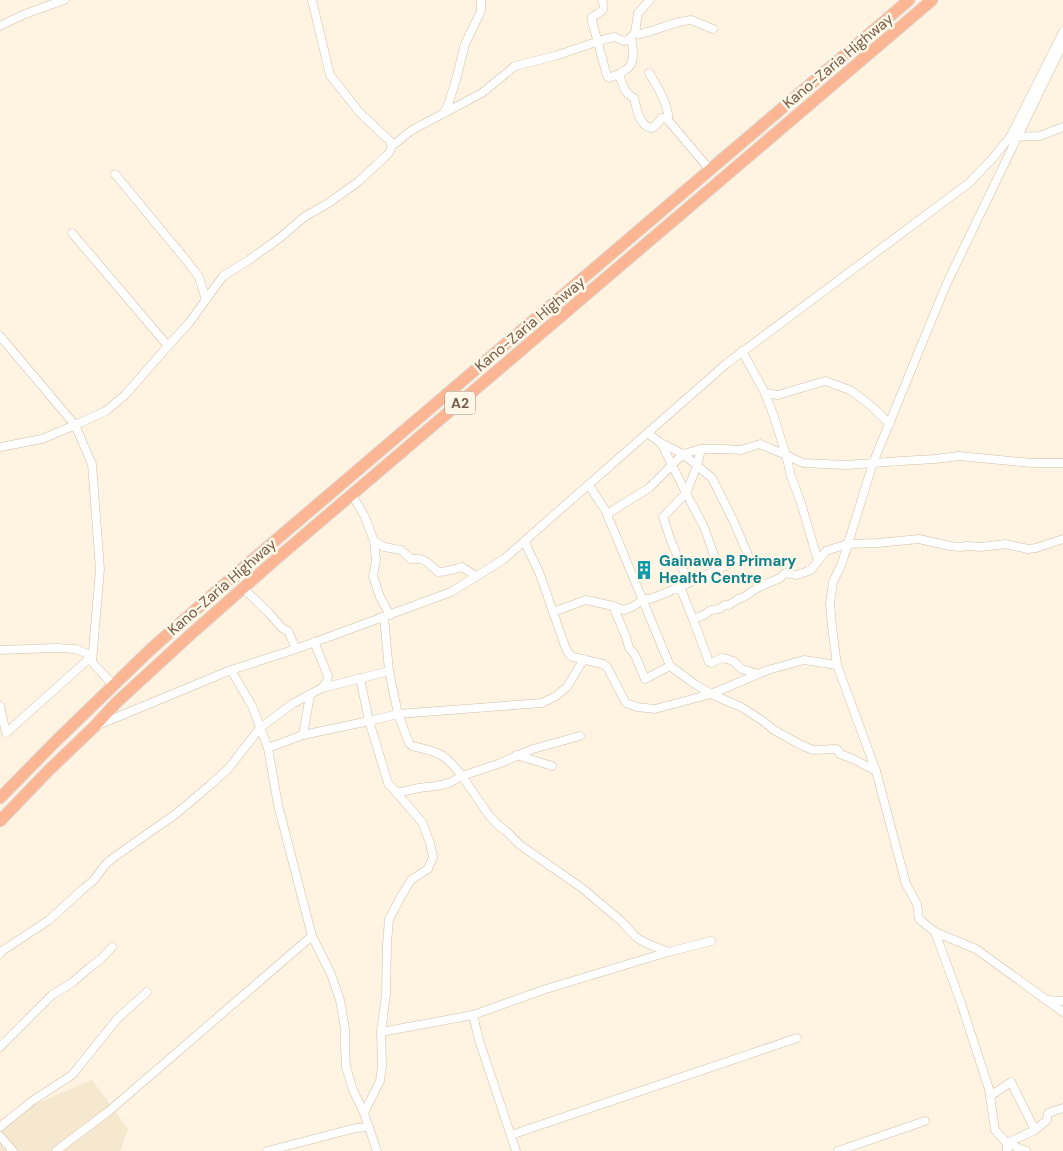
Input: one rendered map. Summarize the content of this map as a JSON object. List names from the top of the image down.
{
  "streets": {
    "highway": ["Kano-Zaria Highway", "A2"]
  },
  "places": {
    "building": ["Gainawa B Primary Health Centre"]
  }
}
